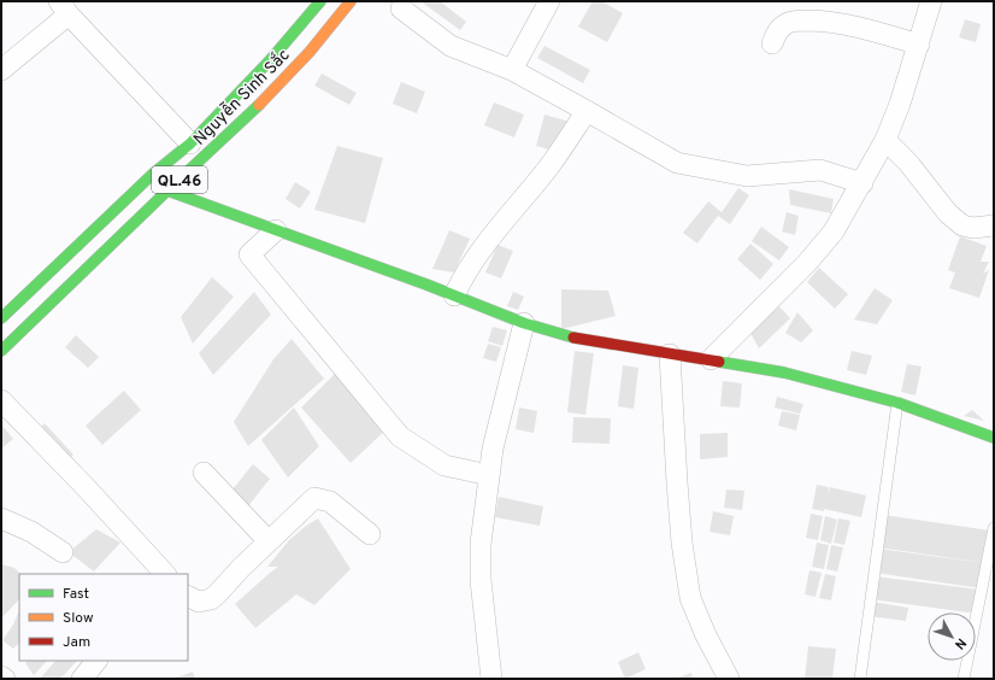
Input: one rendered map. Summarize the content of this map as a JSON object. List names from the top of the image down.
{
  "streets": {
    "main road": ["Nguyễn Sinh Sắc", "QL.46"]
  },
  "legend": ["Fast", "Slow", "Jam"],
  "north": "bottom right"
}
